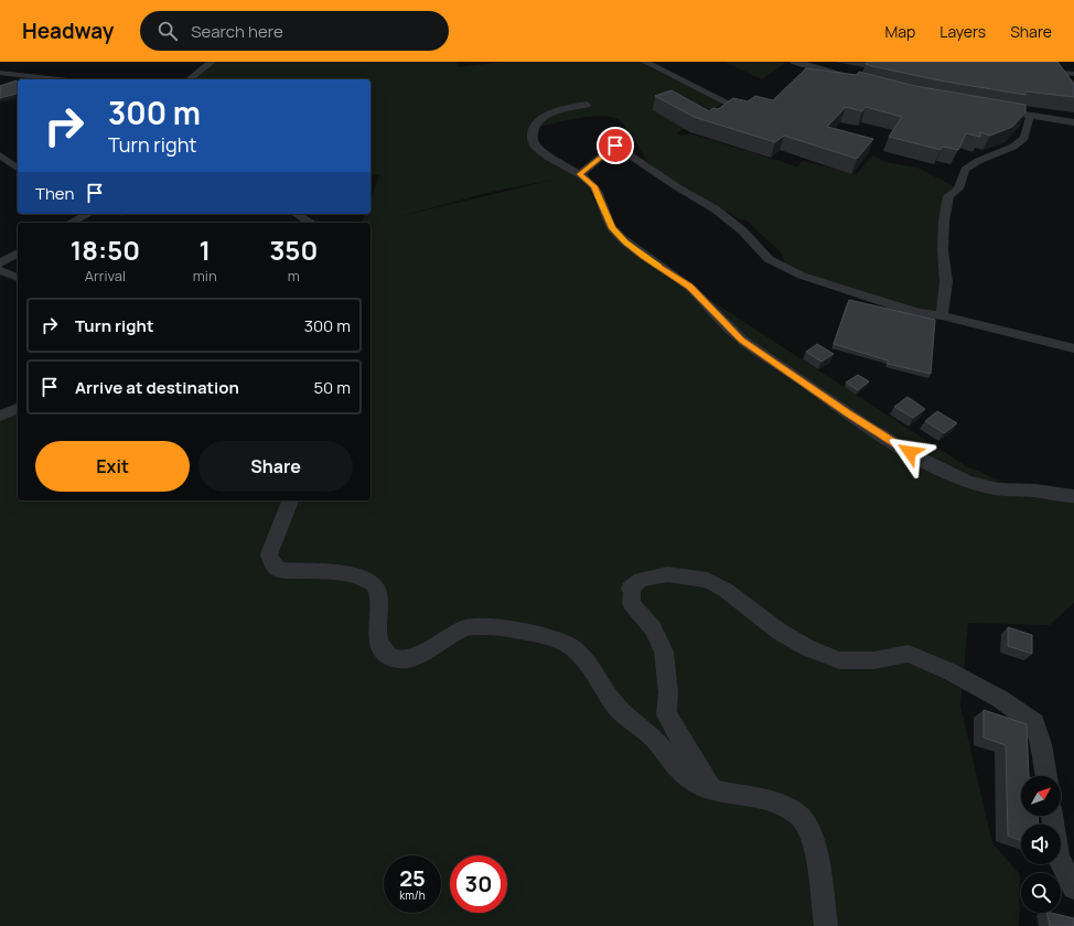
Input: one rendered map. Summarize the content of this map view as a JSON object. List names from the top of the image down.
{
  "north": "top right",
  "page": {
    "header": "Headway",
    "search": "Search here",
    "nav": ["Map", "Layers", "Share"],
    "turn": ["300 m", "Turn right"],
    "then": "Then",
    "eta": [
      "18:50",
      "Arrival",
      "1",
      "min",
      "350",
      "m"
    ],
    "list": [
      {
        "name": "Turn right",
        "value": "300 m"
      },
      {
        "name": "Arrive at destination",
        "value": "50 m"
      }
    ],
    "buttons": ["Exit", "Share"],
    "speed": "25 km/h",
    "limit": "30"
  }
}
